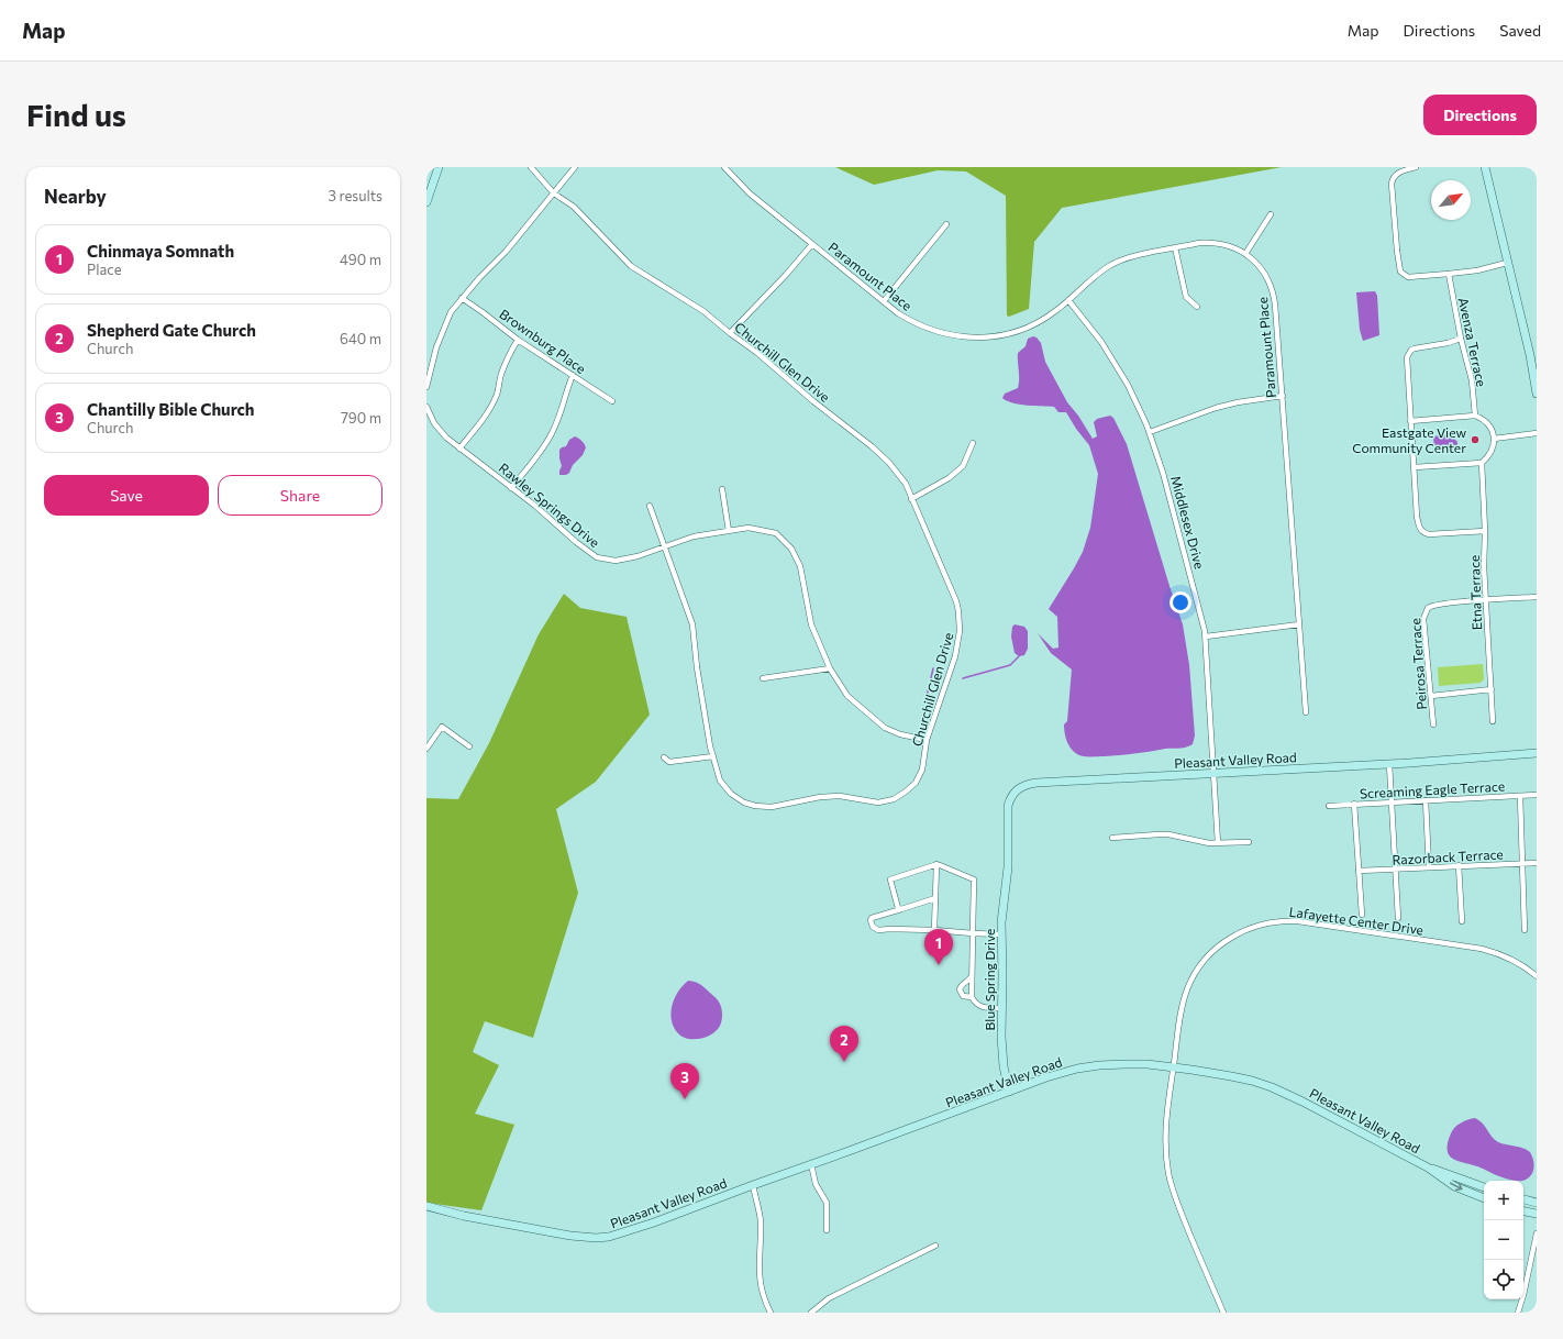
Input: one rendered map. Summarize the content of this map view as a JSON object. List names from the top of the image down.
{
  "streets": {
    "main road": ["Pleasant Valley Road", "Blue Spring Drive"],
    "street": [
      "Paramount Place",
      "Brownburg Place",
      "Avenza Terrace",
      "Churchill Glen Drive",
      "Rawley Springs Drive",
      "Middlesex Drive",
      "Etna Terrace",
      "Peirosa Terrace",
      "Screaming Eagle Terrace",
      "Razorback Terrace",
      "Lafayette Center Drive"
    ]
  },
  "crossings": [
    ["Paramount Place", "Middlesex Drive"],
    ["Churchill Glen Drive", "Rawley Springs Drive"],
    ["Middlesex Drive", "Pleasant Valley Road"],
    ["Etna Terrace", "Peirosa Terrace"],
    ["Pleasant Valley Road", "Lafayette Center Drive"],
    ["Pleasant Valley Road", "Blue Spring Drive"]
  ],
  "places": ["Eastgate View Community Center"],
  "north": "top right",
  "page": {
    "header": "Map",
    "nav": ["Map", "Directions", "Saved"],
    "buttons": [
      "Directions",
      ["Save", "Share"]
    ],
    "title": "Find us",
    "heading": ["Nearby", "3 results"],
    "list": [
      {
        "mark": "1",
        "name": "Chinmaya Somnath",
        "note": "Place",
        "value": "490 m"
      },
      {
        "mark": "2",
        "name": "Shepherd Gate Church",
        "note": "Church",
        "value": "640 m"
      },
      {
        "mark": "3",
        "name": "Chantilly Bible Church",
        "note": "Church",
        "value": "790 m"
      }
    ],
    "pins": ["1", "2", "3"],
    "map_buttons": ["+", "−"]
  }
}
